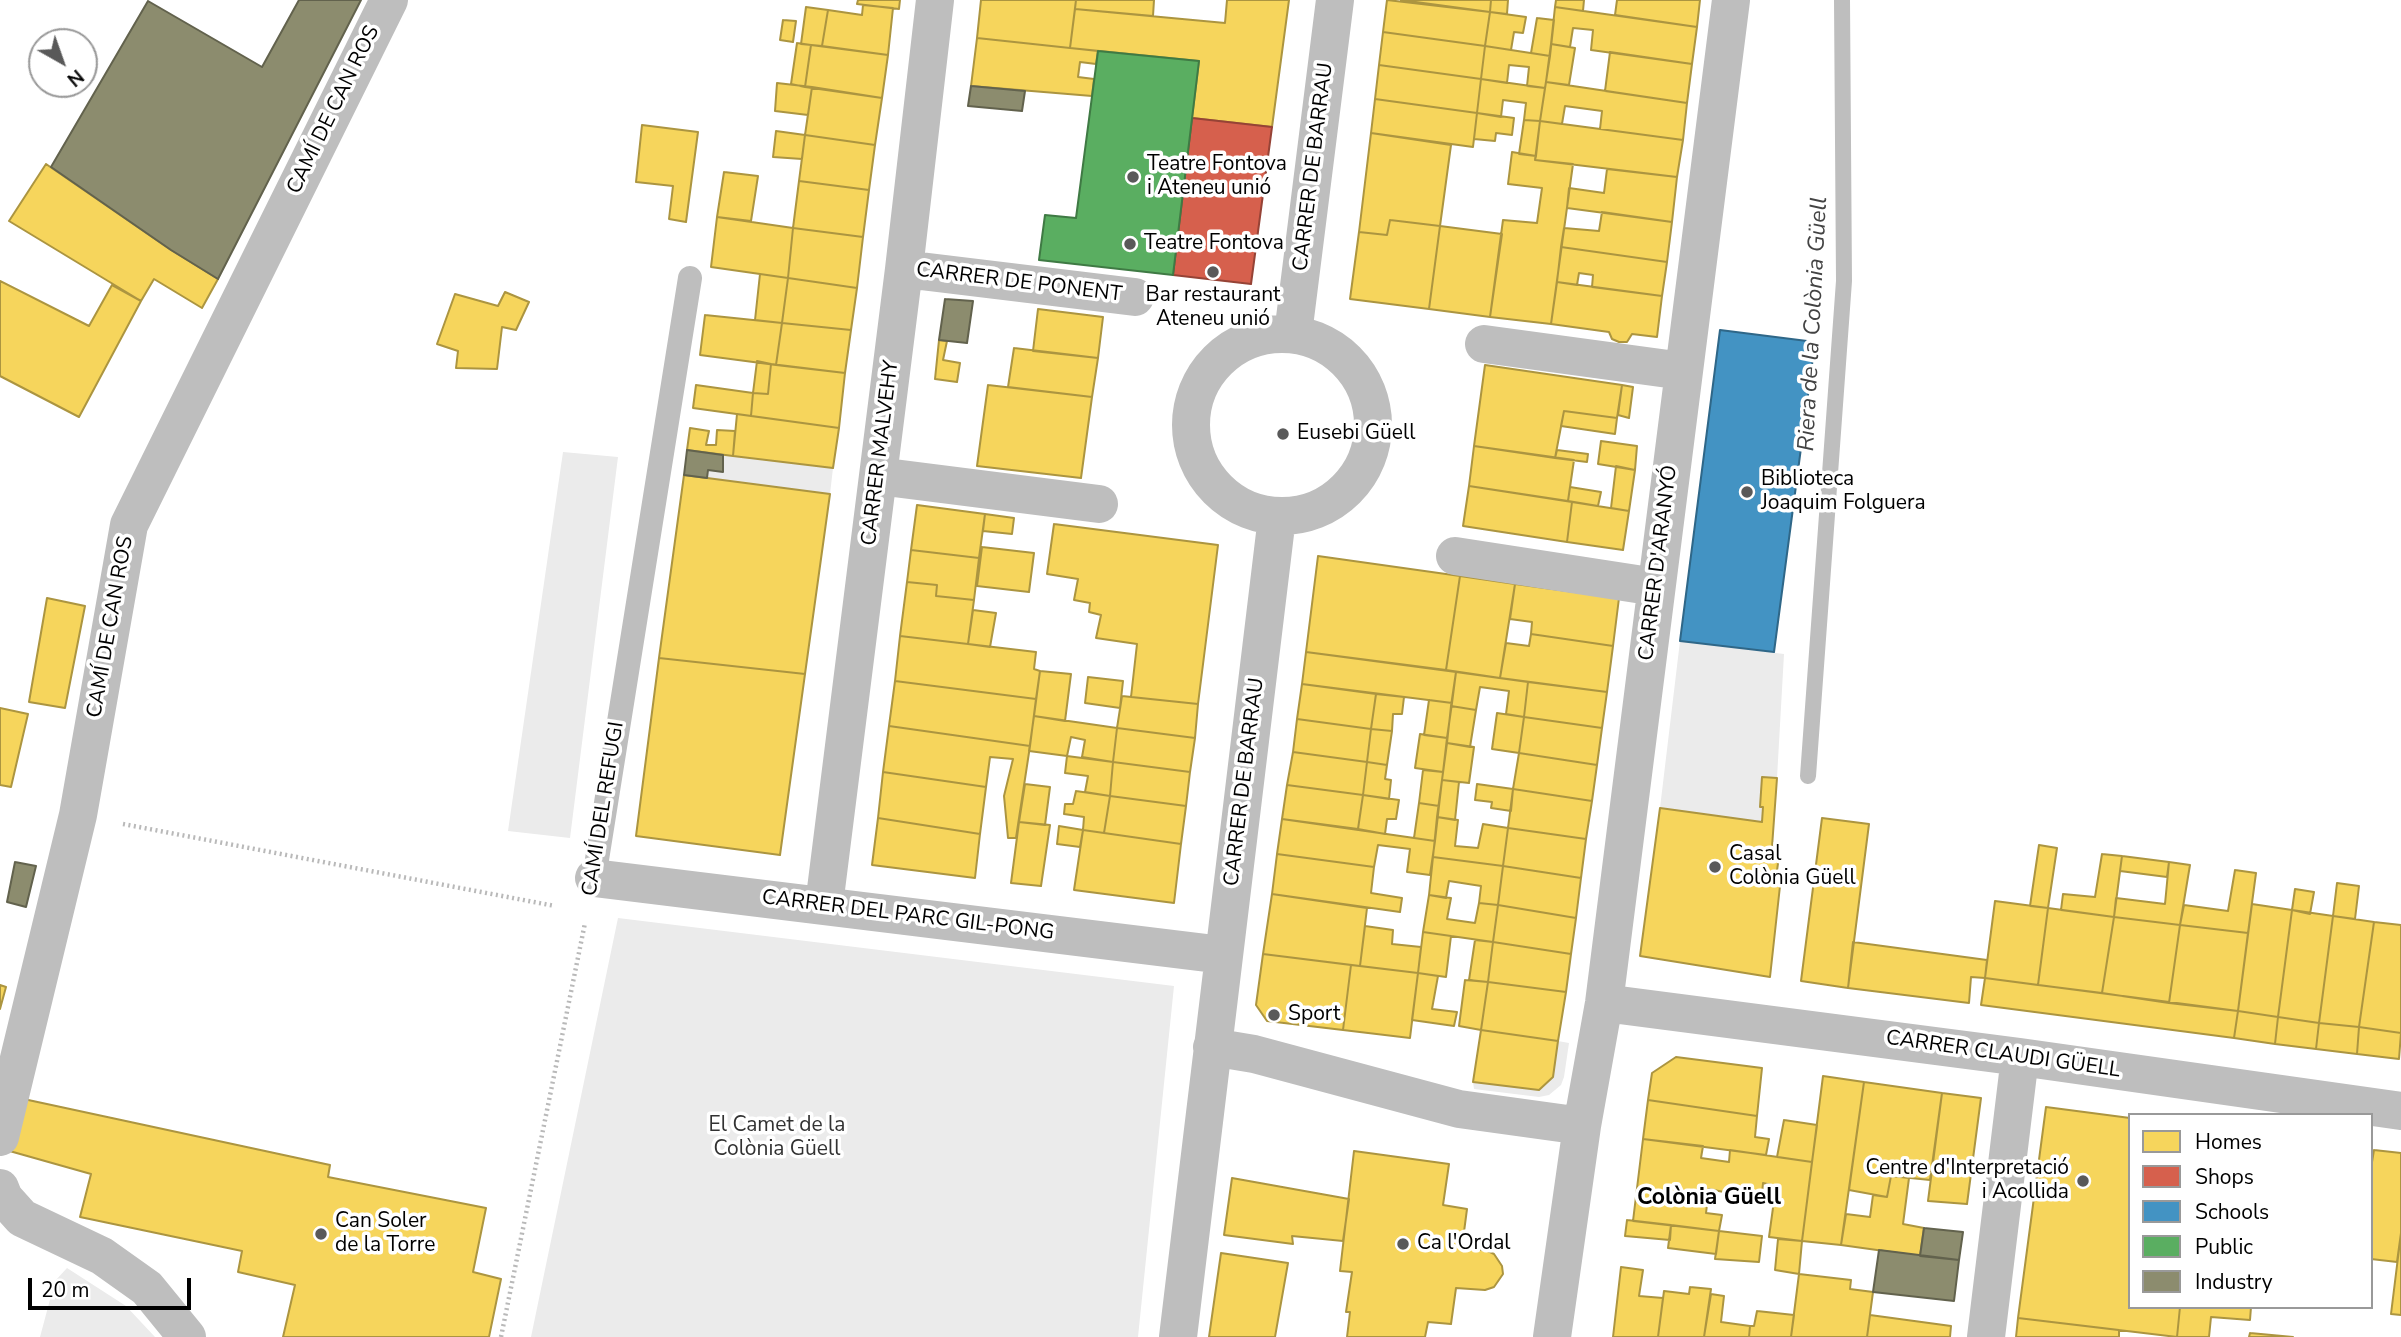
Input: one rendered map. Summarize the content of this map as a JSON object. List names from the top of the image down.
{
  "streets": {
    "street": [
      "CAMÍ DE CAN ROS",
      "CARRER DE BARRAU",
      "CARRER DE PONENT",
      "CARRER MALVEHY",
      "CARRER D'ARANYÓ",
      "CARRER DEL PARC GIL-PONG",
      "CARRER CLAUDI GÜELL"
    ],
    "lane": ["CAMÍ DEL REFUGI"]
  },
  "crossings": [
    ["CARRER DE BARRAU", "CARRER DEL PARC GIL-PONG"],
    ["CARRER DE PONENT", "CARRER MALVEHY"],
    ["CARRER MALVEHY", "CARRER DEL PARC GIL-PONG"],
    ["CARRER D'ARANYÓ", "CARRER CLAUDI GÜELL"],
    ["CAMÍ DEL REFUGI", "CARRER DEL PARC GIL-PONG"]
  ],
  "districts": ["Colònia Güell"],
  "water": ["Riera de la Colònia Güell"],
  "parks": ["El Camet de la Colònia Güell"],
  "places": [
    "Teatre Fontova i Ateneu unió",
    "Teatre Fontova",
    "Bar restaurant Ateneu unió",
    "Eusebi Güell",
    "Biblioteca Joaquim Folguera",
    "Casal Colònia Güell",
    "Sport",
    "Centre d'Interpretació i Acollida",
    "Can Soler de la Torre",
    "Ca l'Ordal"
  ],
  "legend": [
    "Homes",
    "Shops",
    "Schools",
    "Public",
    "Industry"
  ],
  "scale_bar": "20 m",
  "north": "bottom right"
}
